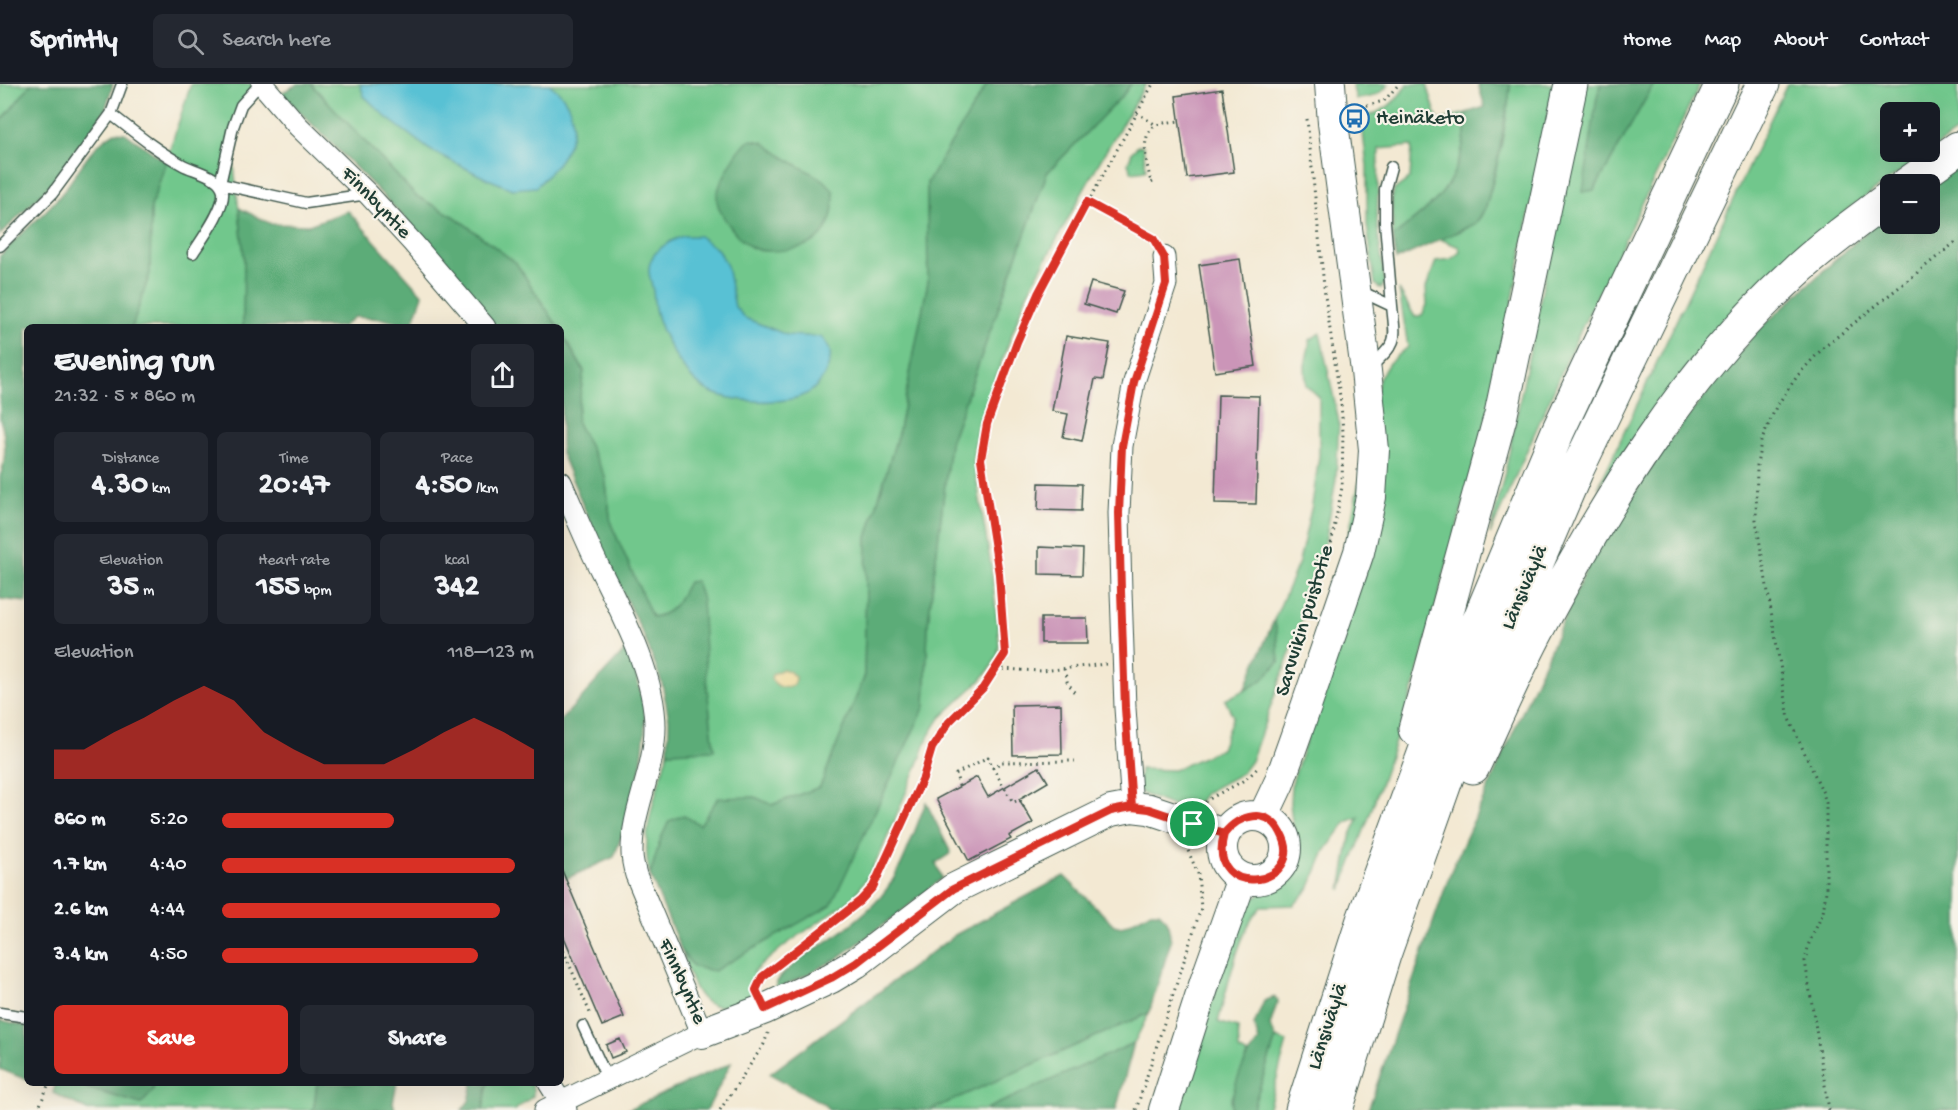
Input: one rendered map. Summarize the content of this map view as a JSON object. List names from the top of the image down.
{
  "streets": {
    "highway": ["Länsiväylä"],
    "main road": ["Finnbyntie", "Sarvvikin puistotie"]
  },
  "crossings": [
    ["Finnbyntie", "Sarvvikin puistotie"]
  ],
  "places": {
    "bus stop": ["Heinäketo"]
  },
  "page": {
    "header": "Sprintly",
    "search": "Search here",
    "nav": [
      "Home",
      "Map",
      "About",
      "Contact"
    ],
    "map_buttons": ["+", "−"],
    "heading": ["Evening run", "21:32 · 5 × 860 m"],
    "stats": [
      ["Distance", "4.30 km"],
      ["Time", "20:47"],
      ["Pace", "4:50 /km"],
      ["Elevation", "35 m"],
      ["Heart rate", "155 bpm"],
      ["kcal", "342"]
    ],
    "chart": ["Elevation", "118–123 m"],
    "list": [
      {
        "name": "860 m",
        "note": "5:20"
      },
      {
        "name": "1.7 km",
        "note": "4:40"
      },
      {
        "name": "2.6 km",
        "note": "4:44"
      },
      {
        "name": "3.4 km",
        "note": "4:50"
      }
    ],
    "buttons": ["Save", "Share"]
  }
}
